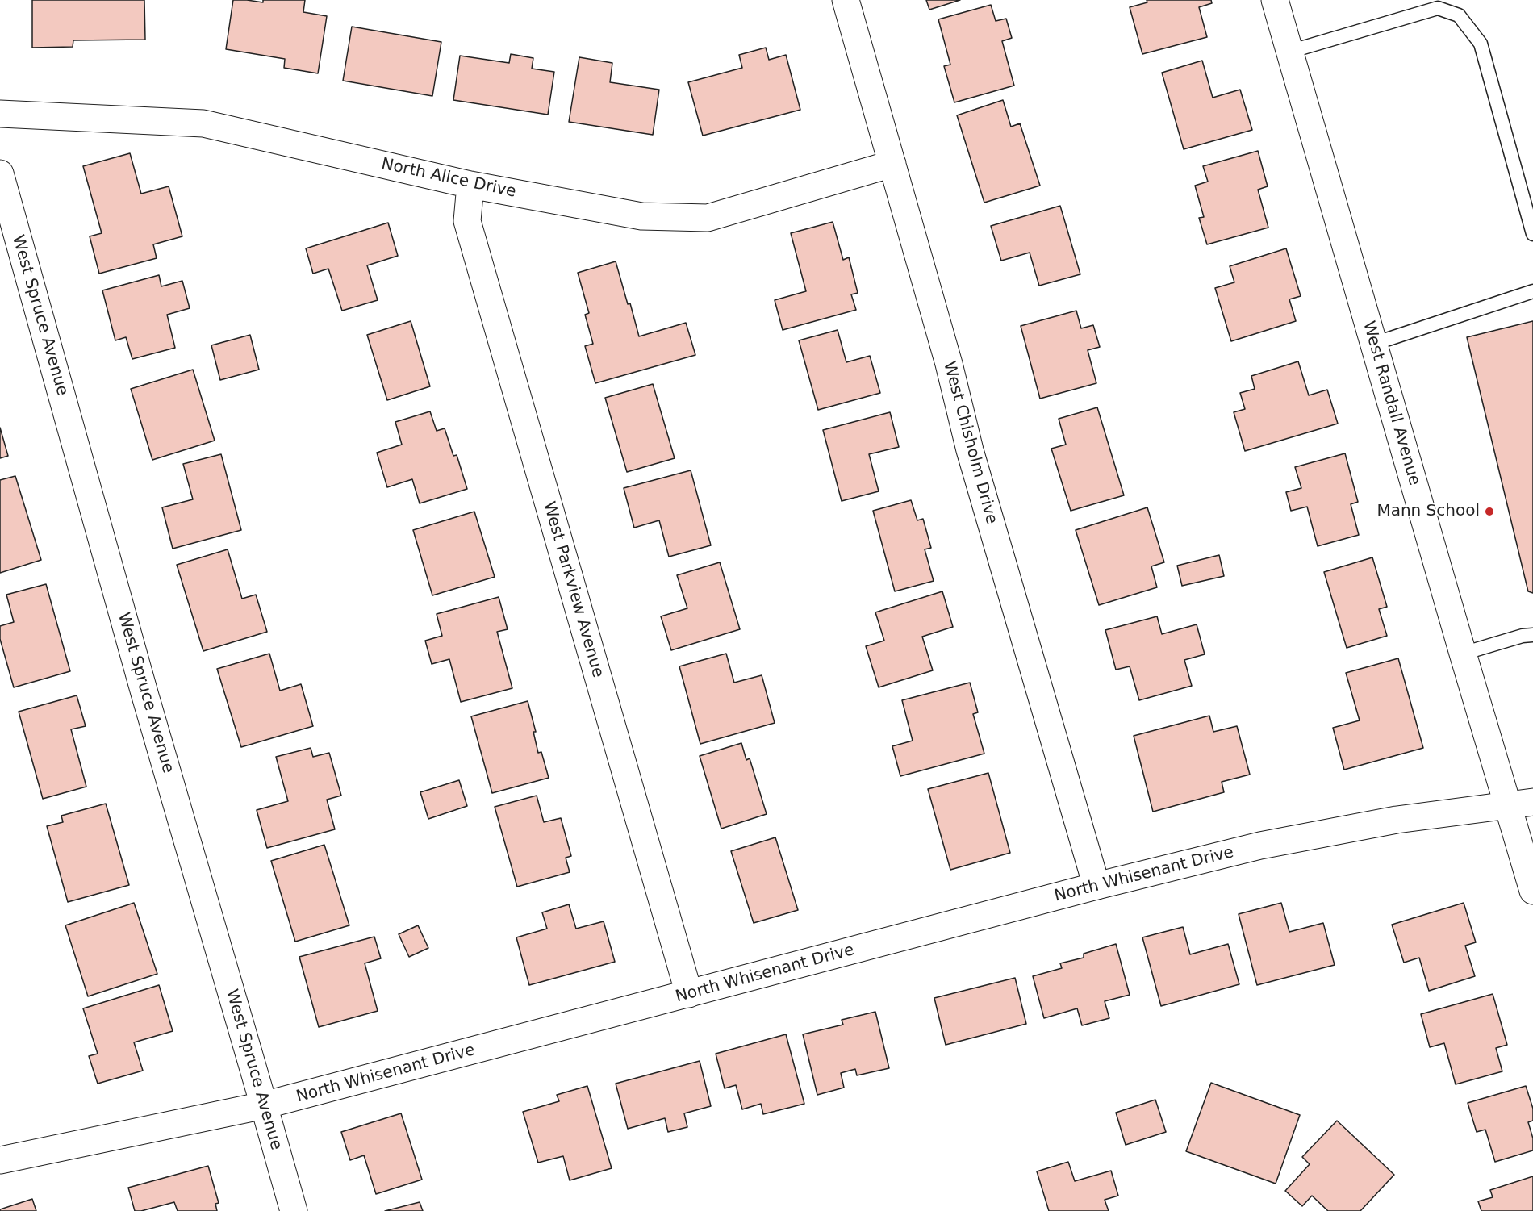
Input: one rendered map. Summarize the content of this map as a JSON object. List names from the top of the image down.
{
  "streets": {
    "street": [
      "North Alice Drive",
      "West Spruce Avenue",
      "West Randall Avenue",
      "West Chisholm Drive",
      "West Parkview Avenue",
      "North Whisenant Drive"
    ]
  },
  "crossings": [
    ["North Alice Drive", "West Chisholm Drive"],
    ["North Alice Drive", "West Parkview Avenue"],
    ["West Spruce Avenue", "North Whisenant Drive"],
    ["West Randall Avenue", "North Whisenant Drive"],
    ["West Chisholm Drive", "North Whisenant Drive"],
    ["West Parkview Avenue", "North Whisenant Drive"]
  ],
  "places": ["Mann School"]
}
